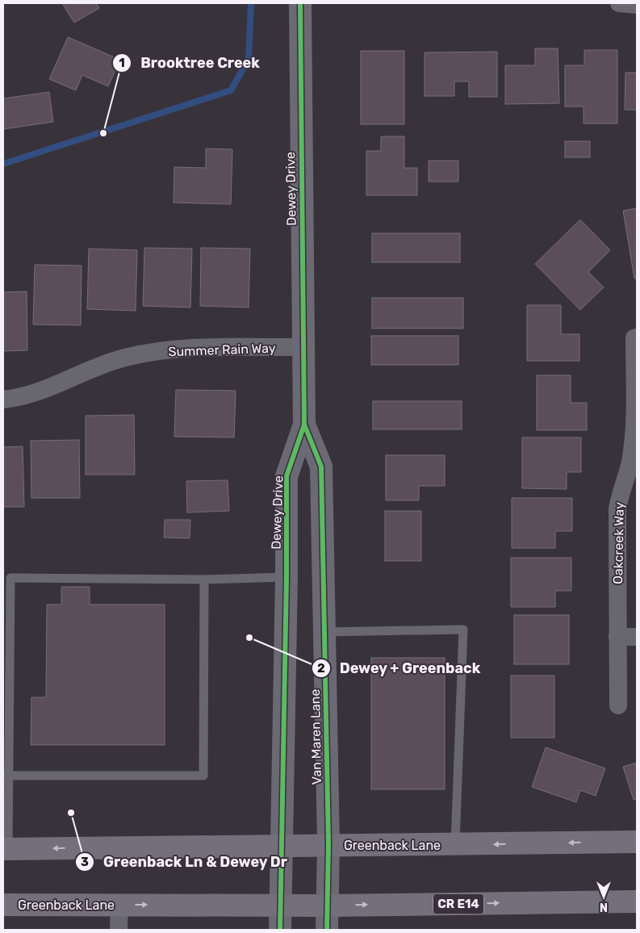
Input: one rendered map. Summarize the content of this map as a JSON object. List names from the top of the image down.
{
  "streets": {
    "main road": [
      "Dewey Drive",
      "Van Maren Lane",
      "Greenback Lane",
      "CR E14"
    ],
    "street": ["Summer Rain Way", "Oakcreek Way"]
  },
  "crossings": [
    ["Dewey Drive", "Summer Rain Way"],
    ["Dewey Drive", "Van Maren Lane"],
    ["Dewey Drive", "Greenback Lane"],
    ["Van Maren Lane", "Greenback Lane"]
  ],
  "places": ["Brooktree Creek", "Dewey + Greenback", "Greenback Ln & Dewey Dr"],
  "north": "bottom"
}
